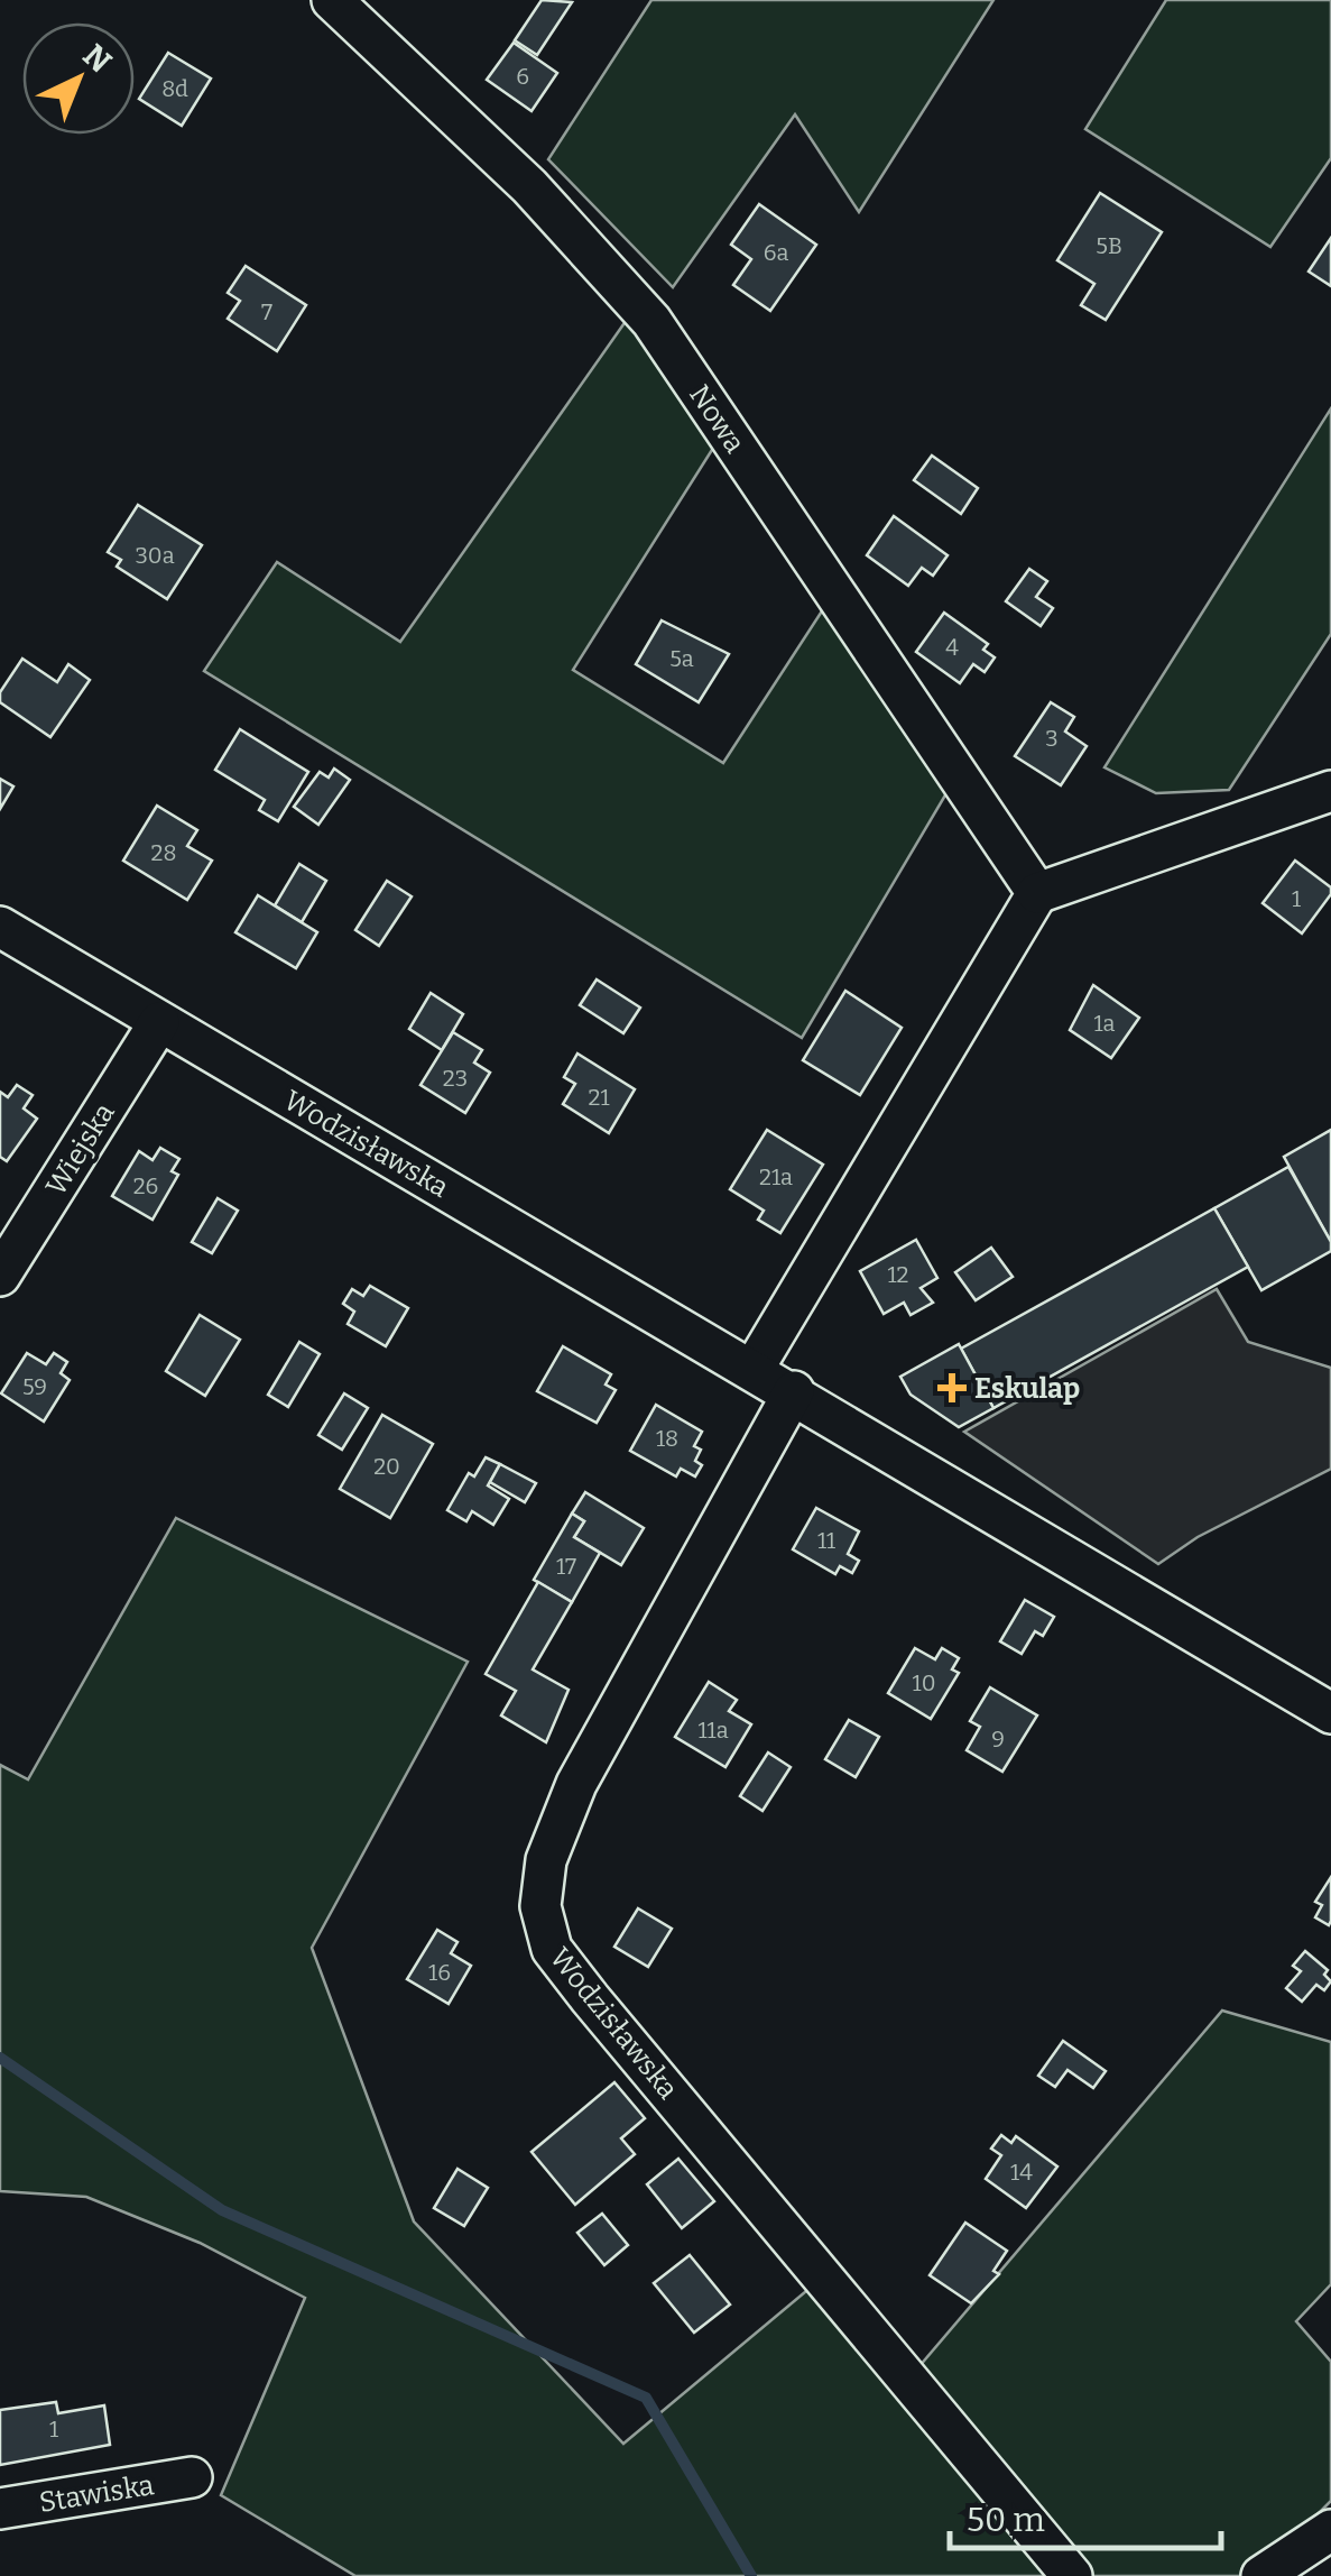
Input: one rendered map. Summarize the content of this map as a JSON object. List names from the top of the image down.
{
  "streets": {
    "street": [
      "Nowa",
      "Wodzisławska",
      "Wiejska",
      "Stawiska"
    ]
  },
  "crossings": [
    ["Wodzisławska", "Wiejska"]
  ],
  "places": {
    "health": ["Eskulap"]
  },
  "house_numbers": [
    "6",
    "8d",
    "5B",
    "6a",
    "7",
    "30a",
    "4",
    "5a",
    "3",
    "28",
    "1",
    "1a",
    "23",
    "21",
    "21a",
    "26",
    "12",
    "59",
    "18",
    "20",
    "11",
    "17",
    "10",
    "11a",
    "9",
    "16",
    "14",
    "1"
  ],
  "scale_bar": "50 m",
  "north": "top right"
}
